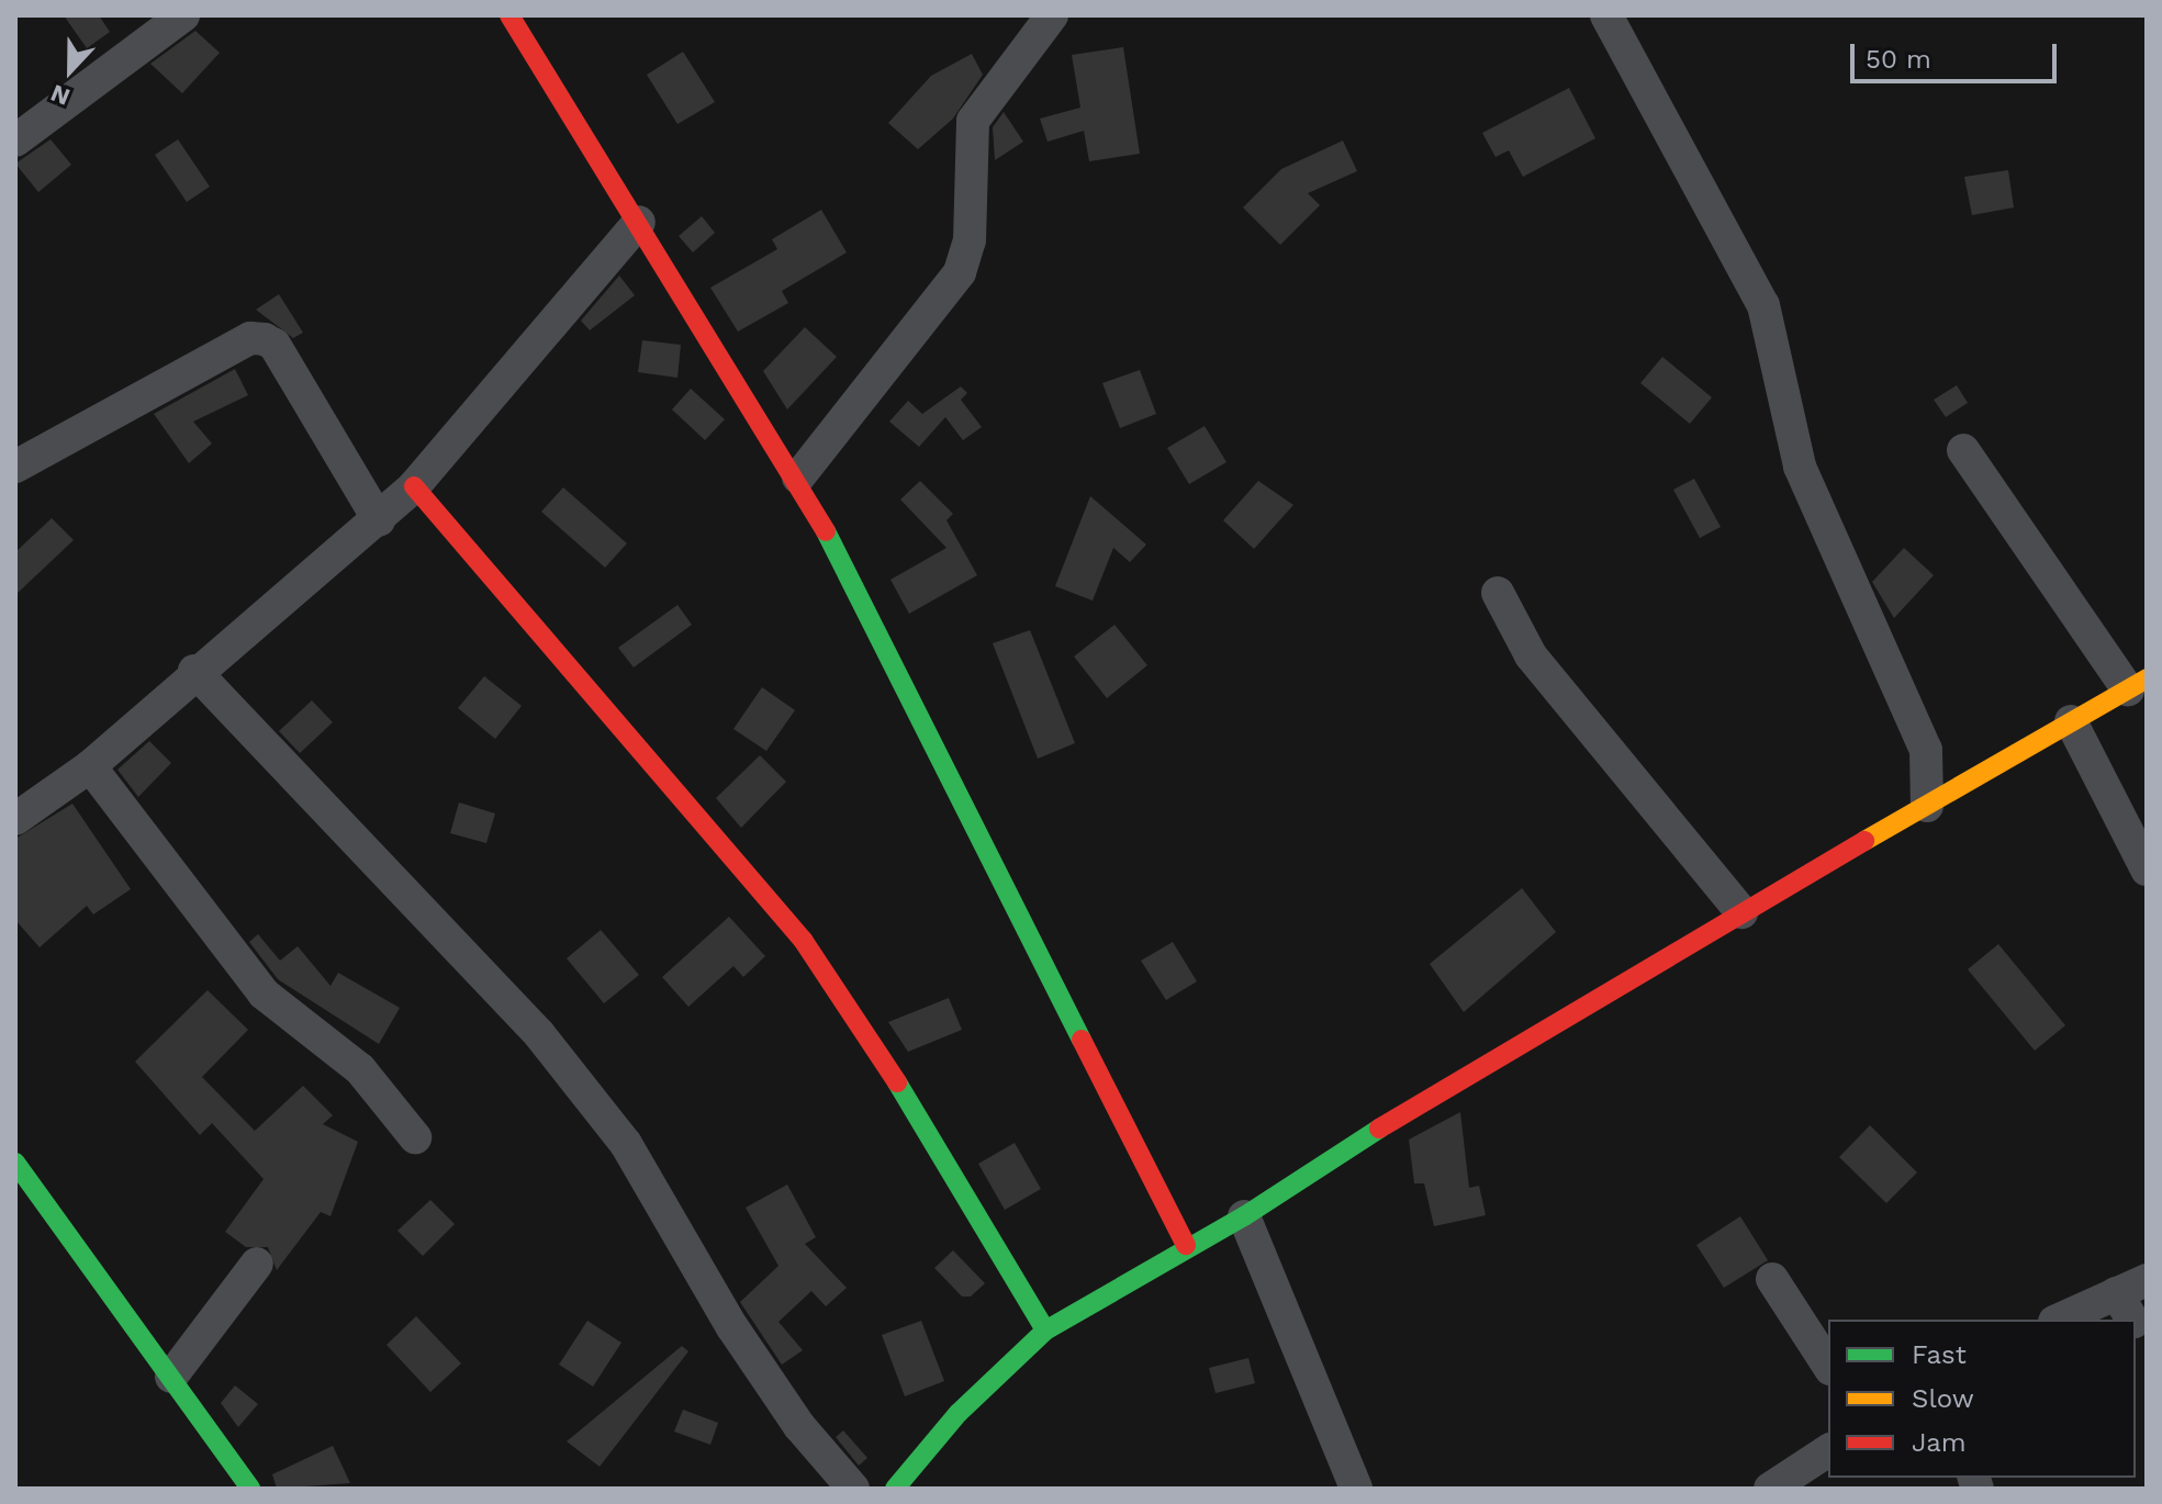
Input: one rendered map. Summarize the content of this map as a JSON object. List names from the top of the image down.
{
  "legend": ["Fast", "Slow", "Jam"],
  "scale_bar": "50 m",
  "north": "bottom"
}
